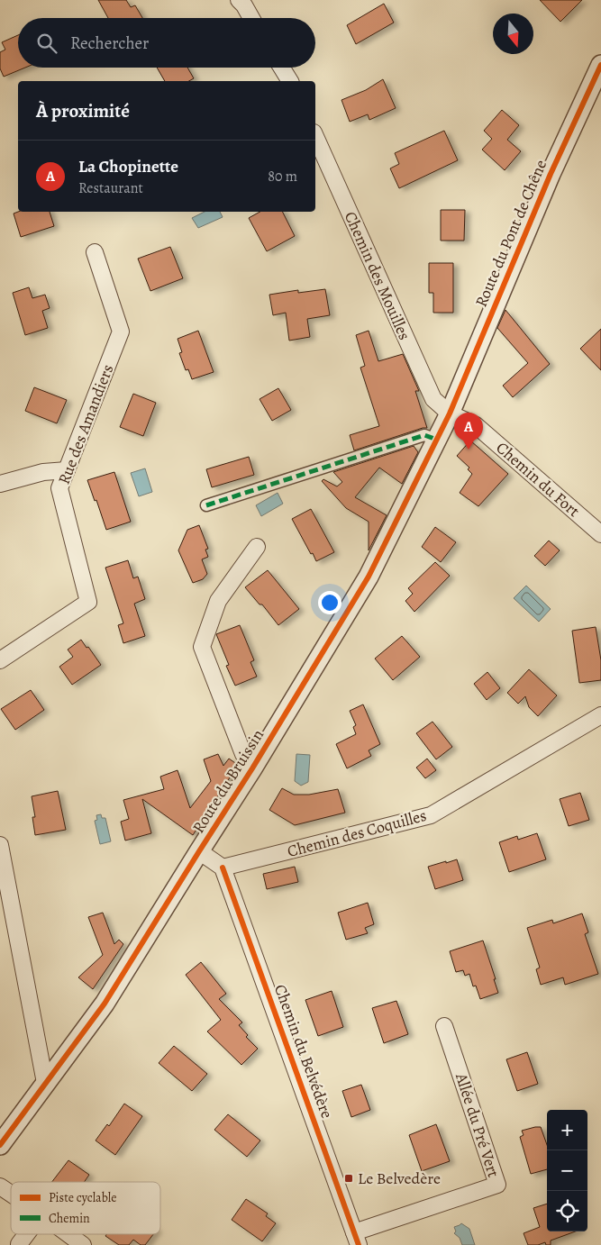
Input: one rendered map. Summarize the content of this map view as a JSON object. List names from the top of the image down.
{
  "streets": {
    "street": [
      "Route du Pont de Chêne",
      "Chemin des Mouilles",
      "Rue des Amandiers",
      "Chemin du Fort",
      "Route du Bruissin",
      "Chemin des Coquilles",
      "Chemin du Belvédère",
      "Allée du Pré Vert"
    ]
  },
  "crossings": [
    ["Route du Pont de Chêne", "Chemin des Mouilles"],
    ["Route du Pont de Chêne", "Chemin du Fort"],
    ["Route du Pont de Chêne", "Route du Bruissin"],
    ["Chemin des Mouilles", "Chemin du Fort"],
    ["Chemin des Mouilles", "Route du Bruissin"],
    ["Chemin du Fort", "Route du Bruissin"],
    ["Chemin des Coquilles", "Chemin du Belvédère"],
    ["Chemin du Belvédère", "Allée du Pré Vert"]
  ],
  "places": {
    "transit": ["Le Belvedère"]
  },
  "legend": ["Piste cyclable", "Chemin"],
  "north": "bottom",
  "page": {
    "search": "Rechercher",
    "heading": "À proximité",
    "list": [
      {
        "mark": "A",
        "name": "La Chopinette",
        "note": "Restaurant",
        "value": "80 m"
      }
    ],
    "pins": "A",
    "map_buttons": ["+", "−"]
  }
}
